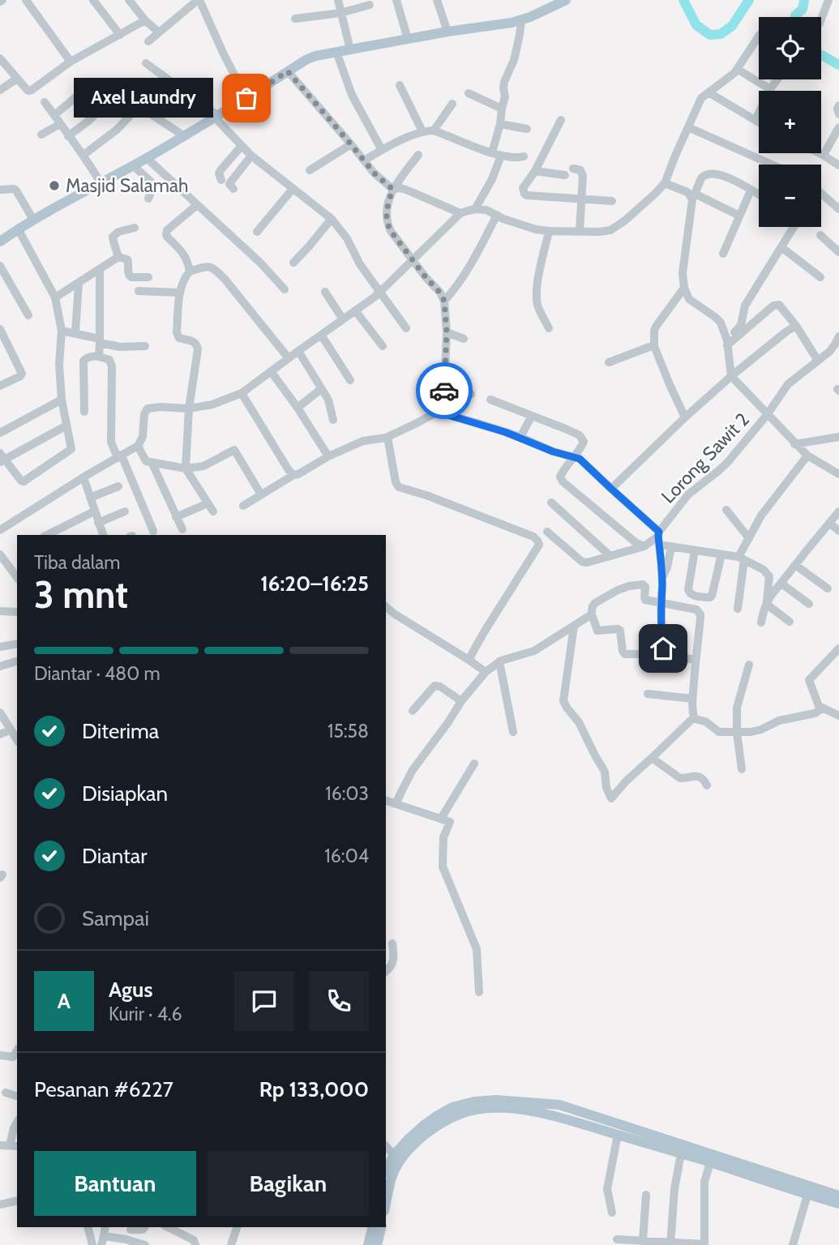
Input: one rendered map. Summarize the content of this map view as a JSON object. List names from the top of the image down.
{
  "streets": {
    "street": ["Lorong Sawit 2"]
  },
  "places": ["Axel Laundry", "Masjid Salamah"],
  "page": {
    "map_buttons": ["+", "−"],
    "bubble": "Axel Laundry",
    "heading": ["3 mnt", "Tiba dalam", "16:20–16:25"],
    "panel": [
      "Agus",
      "Kurir · 4.6",
      "Pesanan #6227",
      "Rp 133,000"
    ],
    "bar": "Diantar · 480 m",
    "list": [
      ["Diterima", "15:58"],
      ["Disiapkan", "16:03"],
      ["Diantar", "16:04"],
      "Sampai"
    ],
    "round": "A",
    "buttons": ["Bantuan", "Bagikan"]
  }
}
